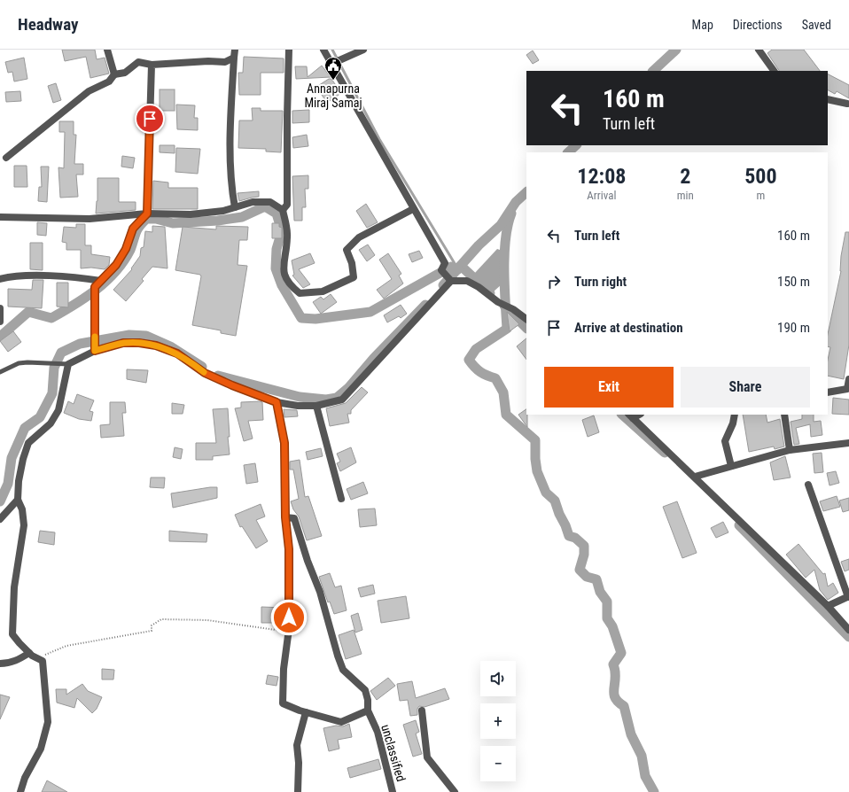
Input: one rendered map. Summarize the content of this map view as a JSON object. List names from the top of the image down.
{
  "streets": {
    "street": ["unclassified"]
  },
  "places": {
    "public building": ["Annapurna Miraj Samaj"]
  },
  "page": {
    "header": "Headway",
    "nav": ["Map", "Directions", "Saved"],
    "turn": ["160 m", "Turn left"],
    "eta": [
      "12:08",
      "Arrival",
      "2",
      "min",
      "500",
      "m"
    ],
    "list": [
      {
        "name": "Turn left",
        "value": "160 m"
      },
      {
        "name": "Turn right",
        "value": "150 m"
      },
      {
        "name": "Arrive at destination",
        "value": "190 m"
      }
    ],
    "buttons": ["Exit", "Share"],
    "map_buttons": ["+", "−"]
  }
}
